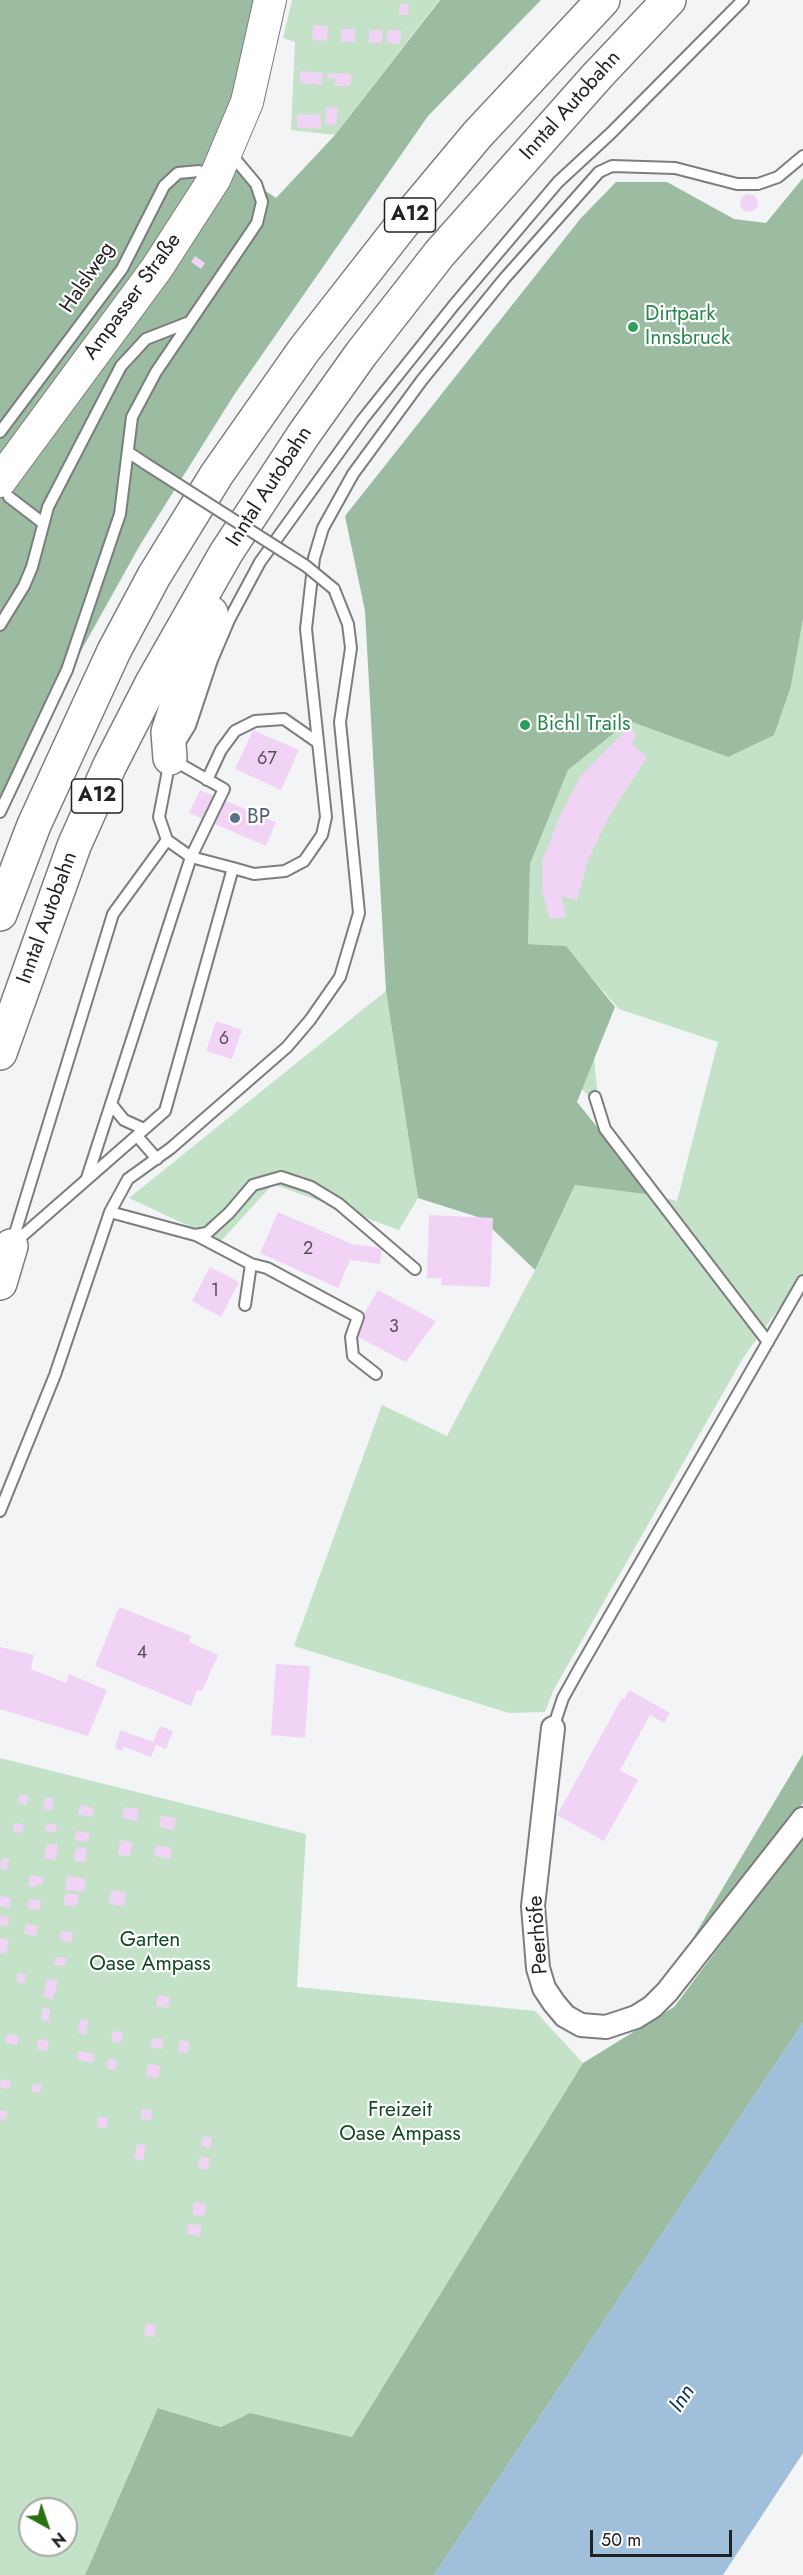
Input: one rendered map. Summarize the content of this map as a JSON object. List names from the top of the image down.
{
  "streets": {
    "highway": ["Inntal Autobahn", "A12"],
    "main road": ["Ampasser Straße"],
    "street": ["Peerhöfe"],
    "lane": ["Halslweg"]
  },
  "crossings": [
    ["Halslweg", "Ampasser Straße"]
  ],
  "water": ["Inn"],
  "parks": ["Garten Oase Ampass", "Freizeit Oase Ampass"],
  "places": ["Dirtpark Innsbruck", "Bichl Trails", "BP"],
  "house_numbers": [
    "67",
    "6",
    "2",
    "1",
    "3",
    "4"
  ],
  "scale_bar": "50 m",
  "north": "bottom right"
}
